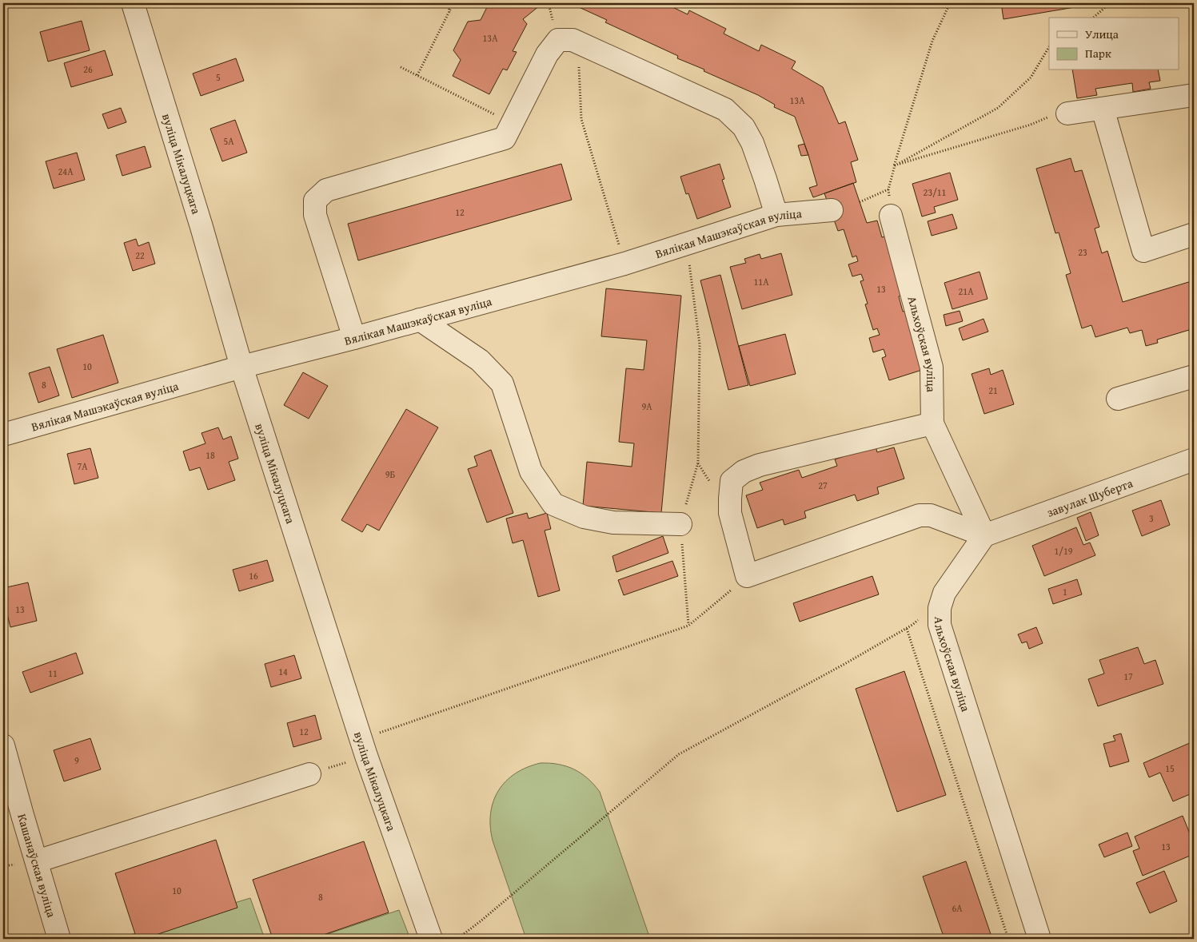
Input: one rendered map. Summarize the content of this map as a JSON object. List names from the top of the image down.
{
  "streets": {
    "street": [
      "вуліца Мікалуцкага",
      "Вялікая Машэкаўская вуліца",
      "Альхоўская вуліца",
      "завулак Шуберта",
      "Кашанаўская вуліца"
    ]
  },
  "crossings": [
    ["вуліца Мікалуцкага", "Вялікая Машэкаўская вуліца"],
    ["Альхоўская вуліца", "завулак Шуберта"]
  ],
  "house_numbers": [
    "13А",
    "26",
    "5",
    "13А",
    "5А",
    "24А",
    "23/11",
    "12",
    "23",
    "22",
    "11А",
    "13",
    "21А",
    "10",
    "8",
    "21",
    "9А",
    "18",
    "7А",
    "9Б",
    "27",
    "3",
    "1/19",
    "16",
    "1",
    "13",
    "14",
    "11",
    "17",
    "12",
    "9",
    "15",
    "13",
    "10",
    "8",
    "6А"
  ],
  "legend": ["Улица", "Парк"]
}
